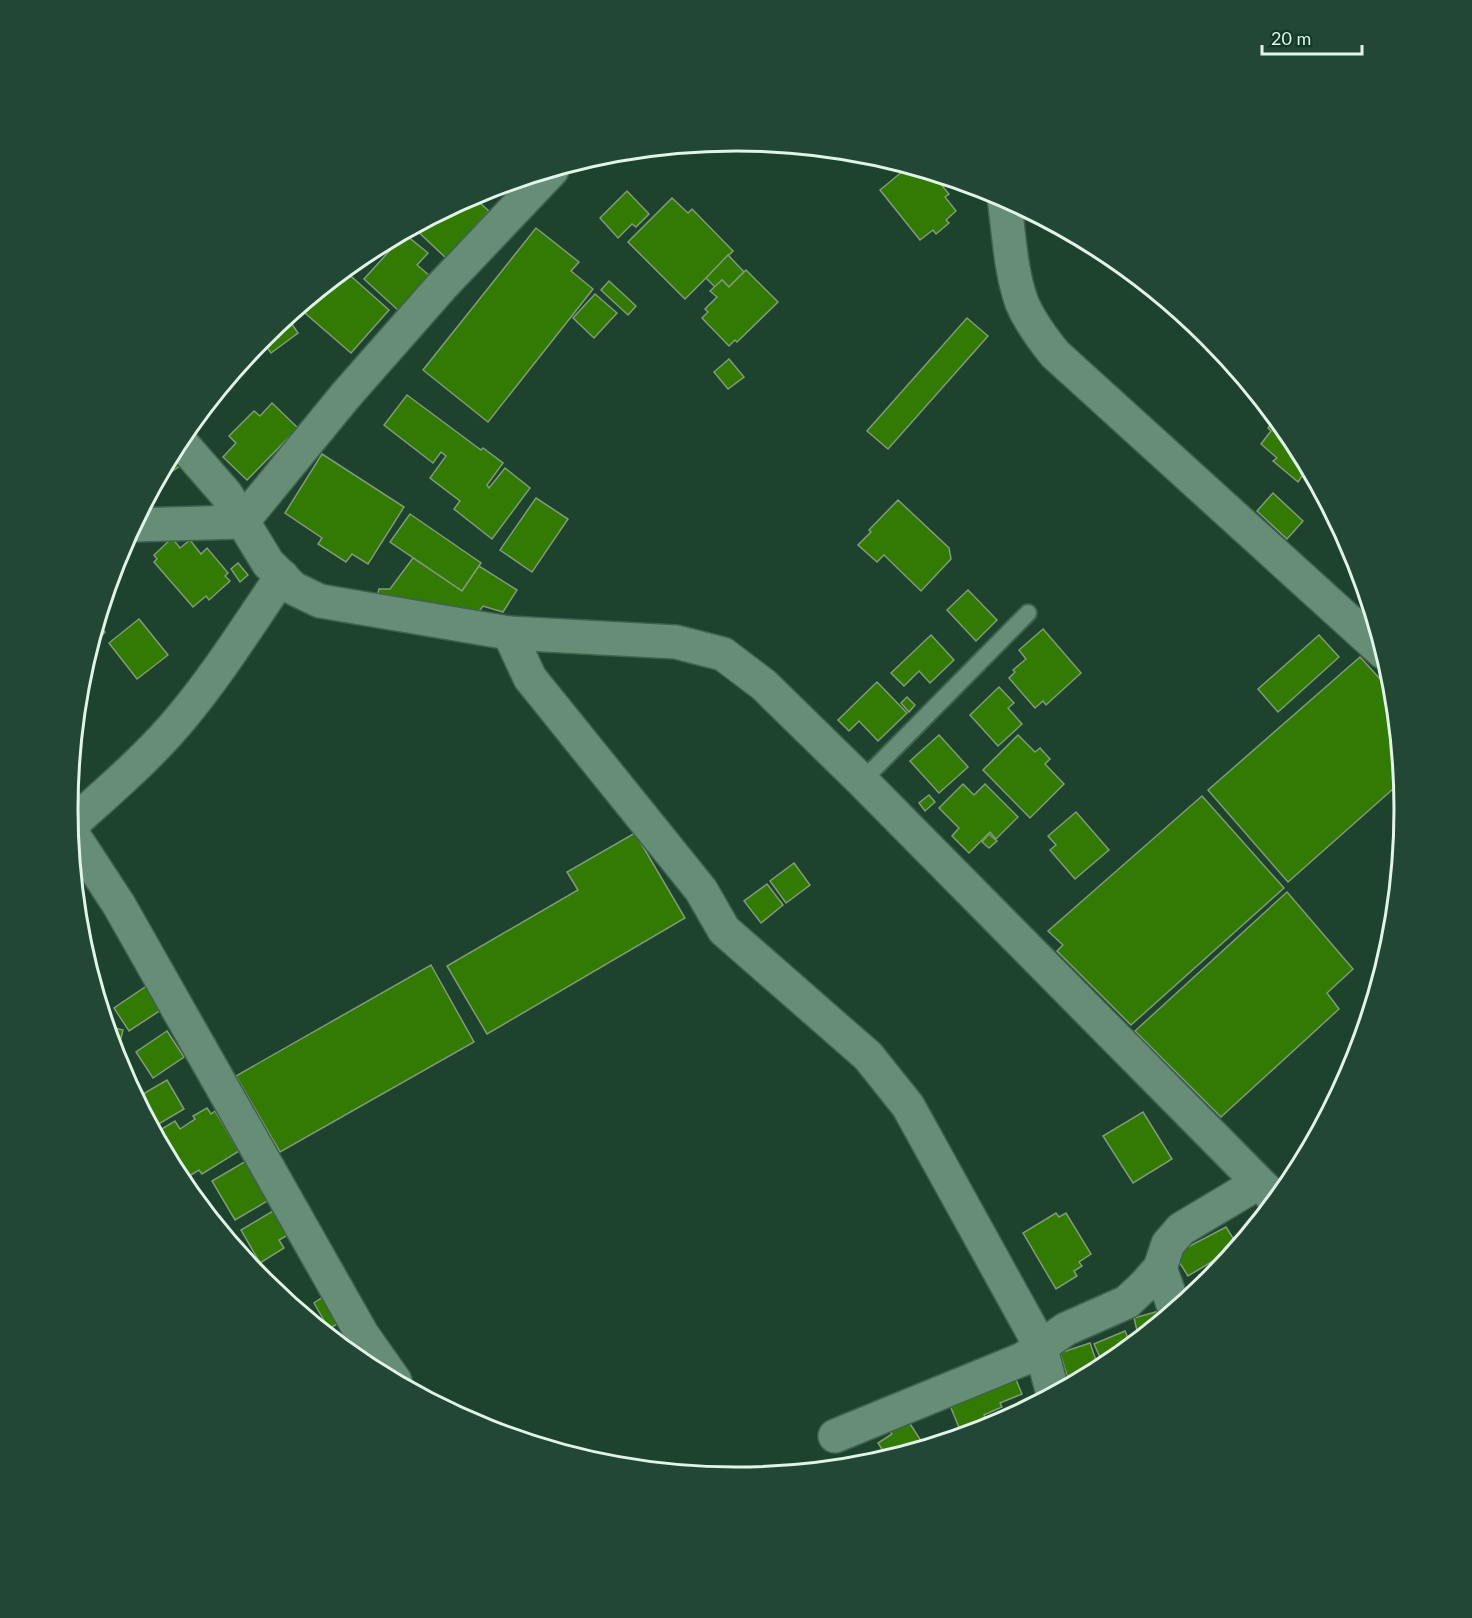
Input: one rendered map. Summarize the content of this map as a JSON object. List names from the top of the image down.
{
  "scale_bar": "20 m"
}
